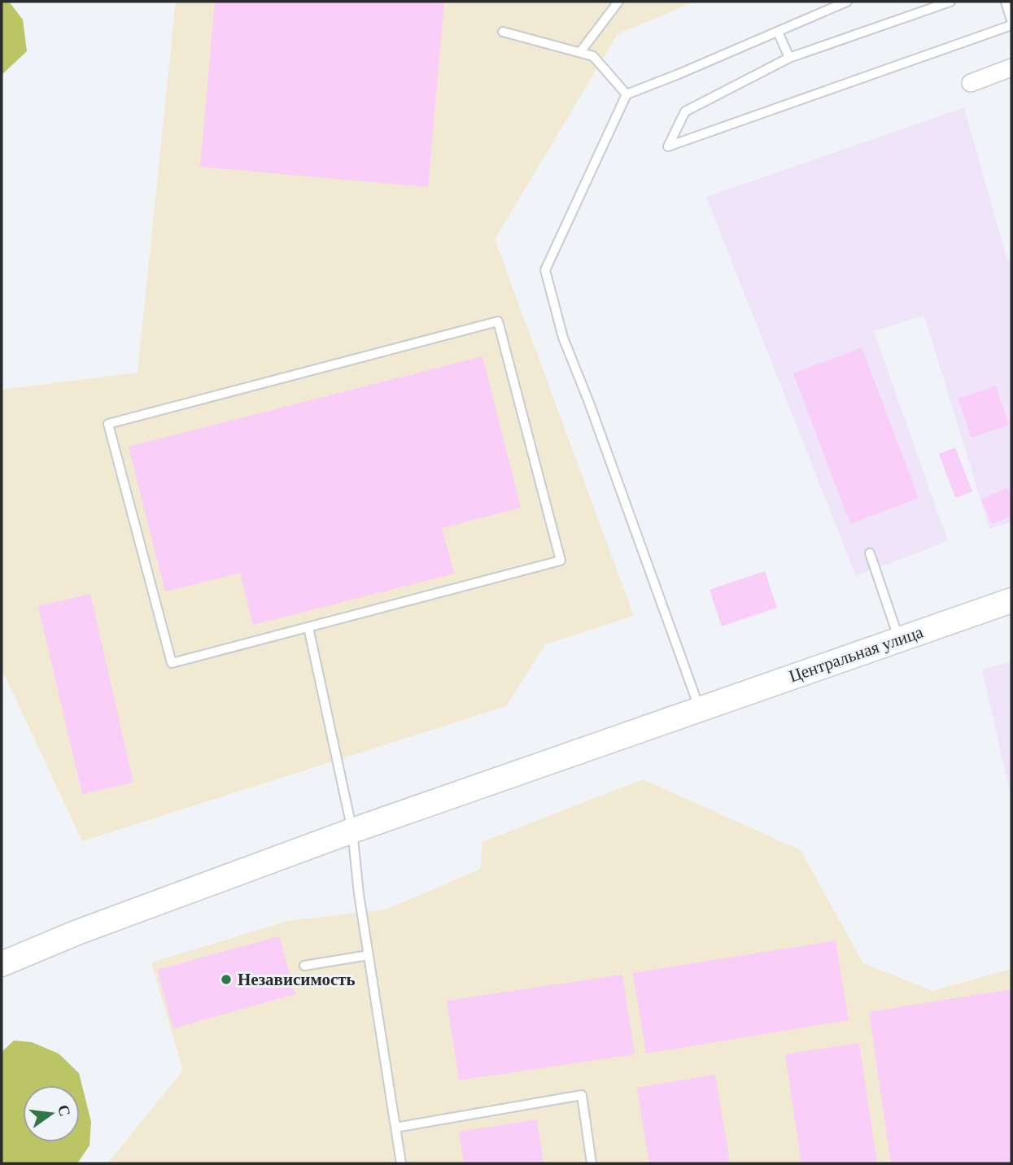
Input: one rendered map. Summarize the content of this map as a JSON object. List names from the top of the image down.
{
  "streets": {
    "main road": ["Центральная улица"]
  },
  "places": ["Независимость"],
  "north": "right"
}
